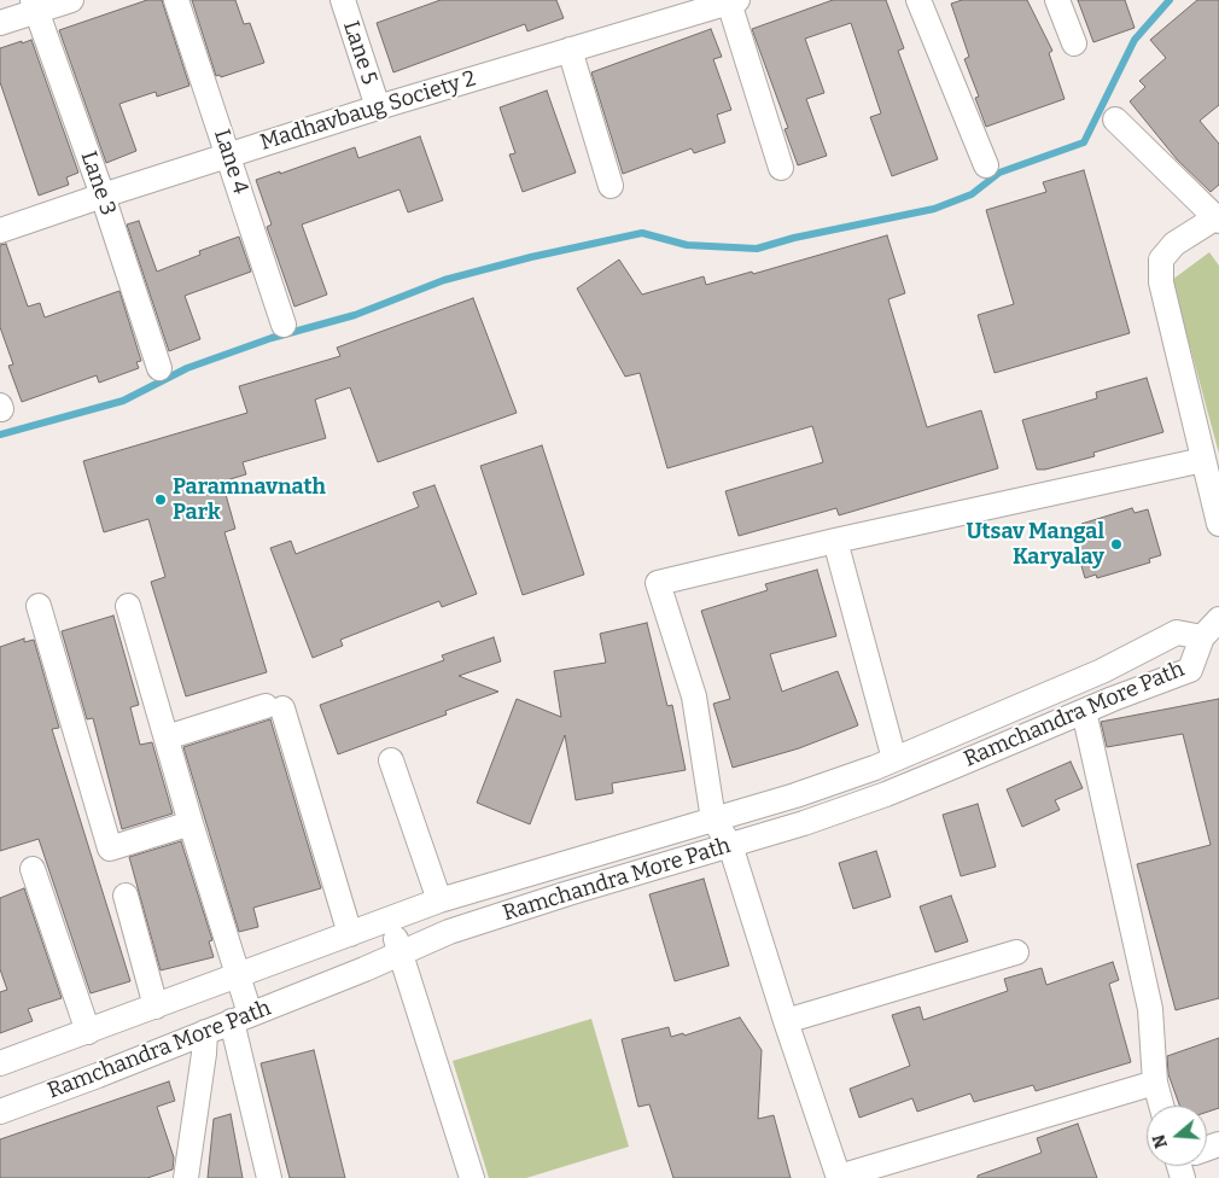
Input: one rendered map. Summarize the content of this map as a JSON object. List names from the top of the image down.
{
  "streets": {
    "street": [
      "Lane 5",
      "Madhavbaug Society 2",
      "Lane 4",
      "Lane 3",
      "Ramchandra More Path"
    ]
  },
  "crossings": [
    ["Lane 5", "Madhavbaug Society 2"],
    ["Madhavbaug Society 2", "Lane 4"],
    ["Madhavbaug Society 2", "Lane 3"]
  ],
  "places": ["Paramnavnath Park", "Utsav Mangal Karyalay"],
  "north": "left"
}
